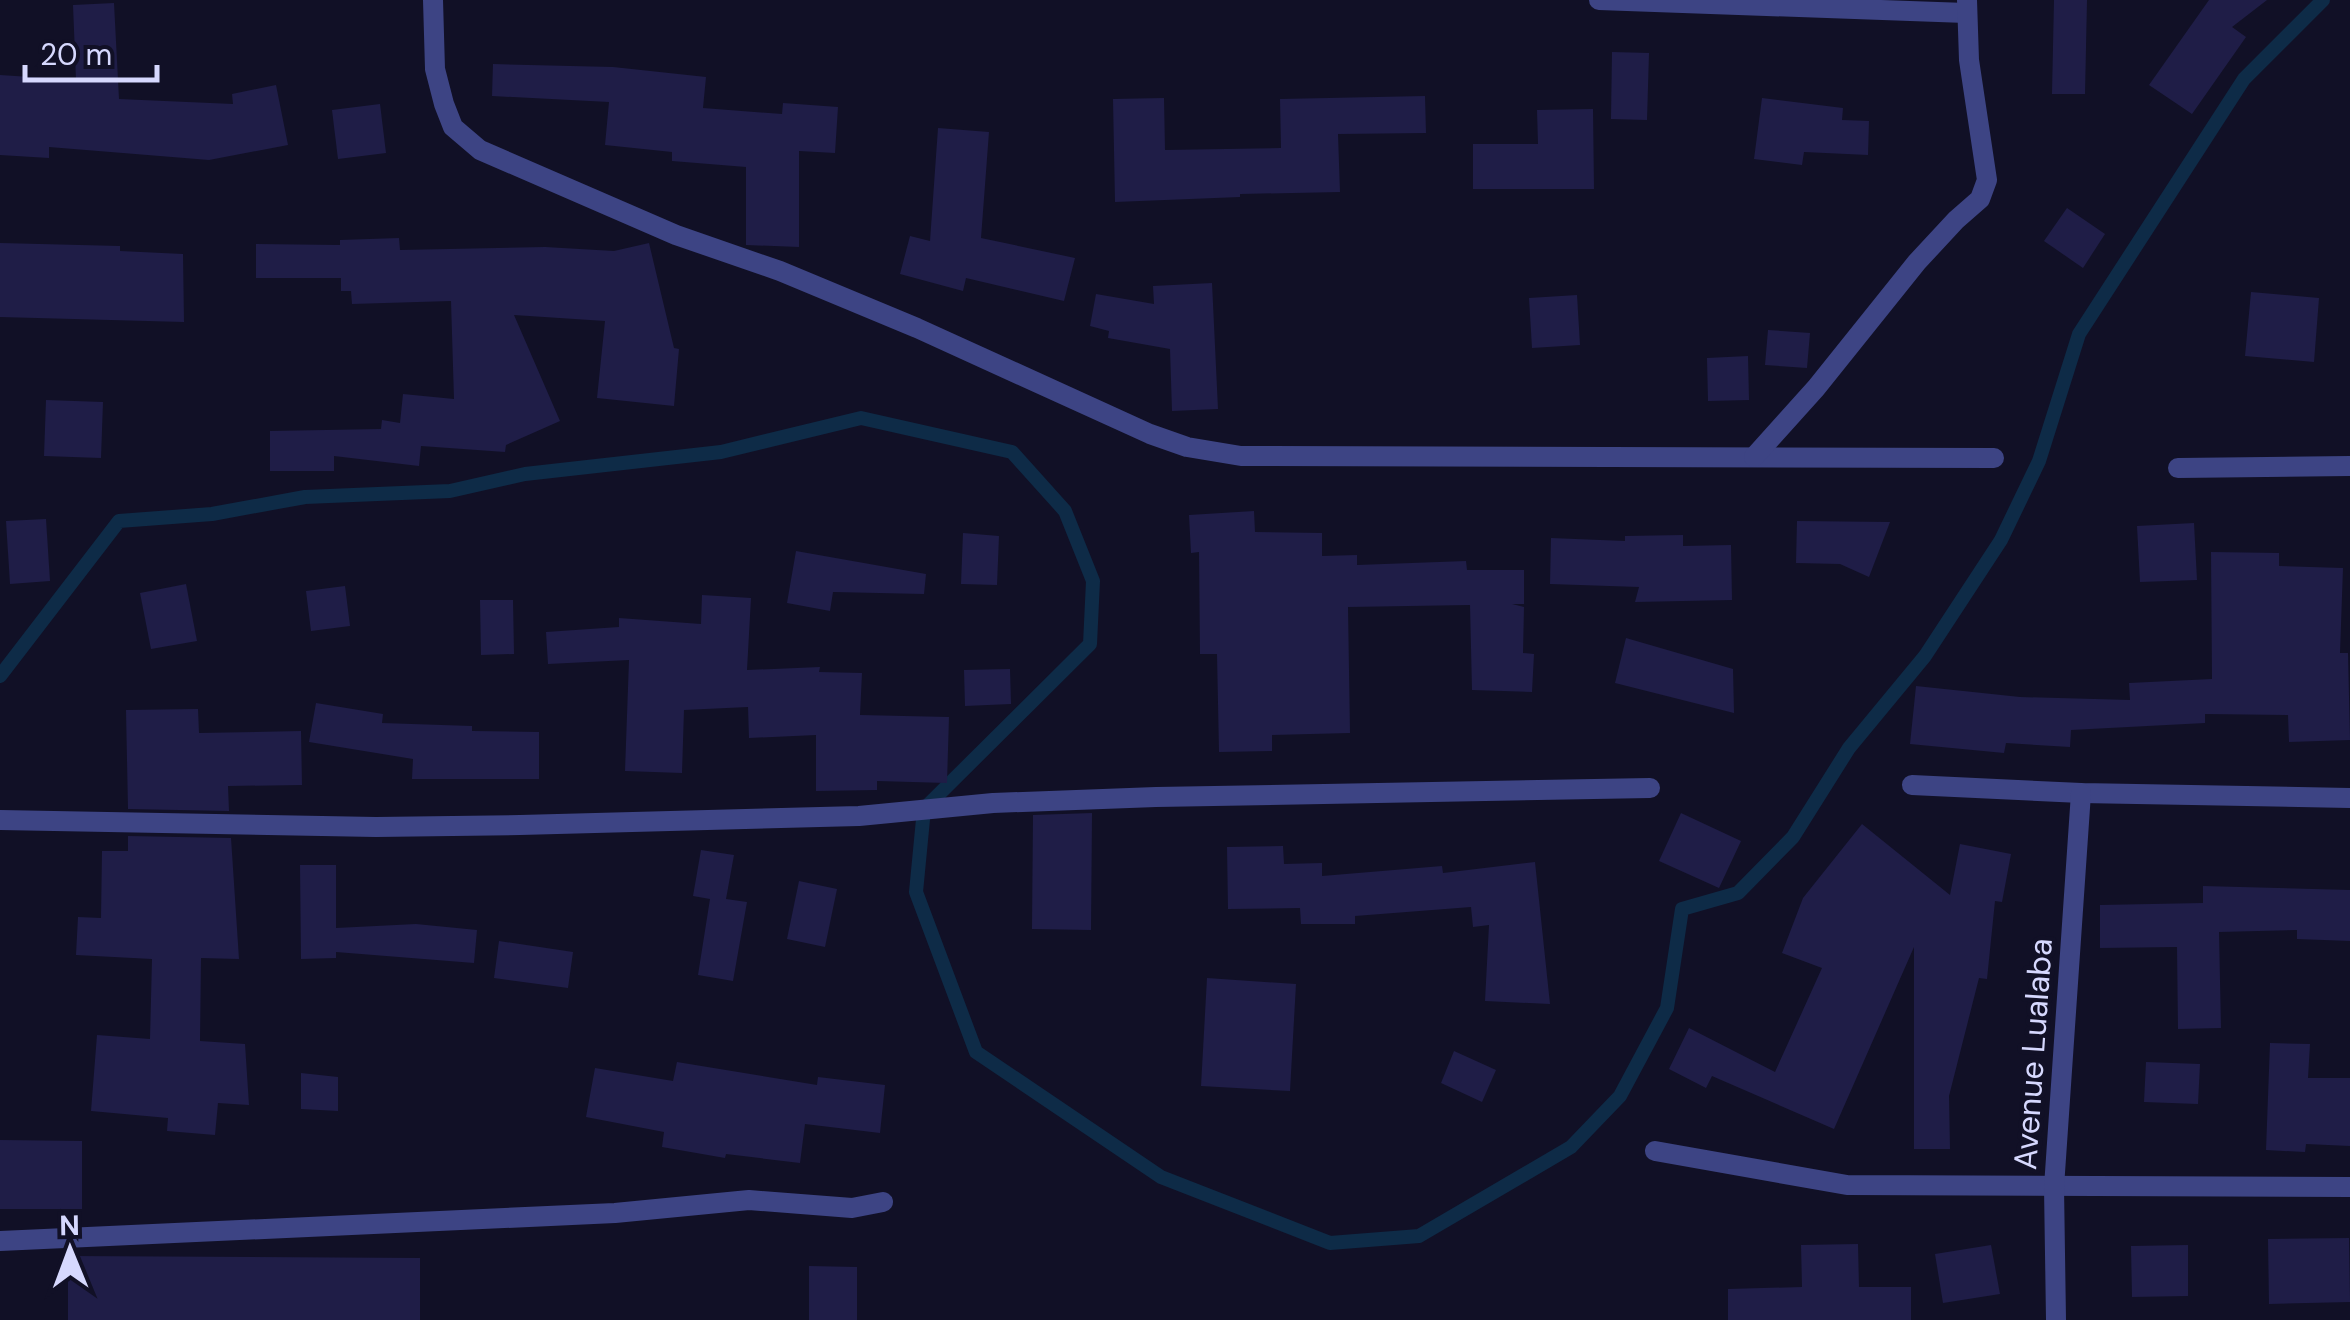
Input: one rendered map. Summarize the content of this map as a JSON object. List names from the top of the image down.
{
  "streets": {
    "street": ["Avenue Lualaba"]
  },
  "scale_bar": "20 m",
  "north": "top"
}
